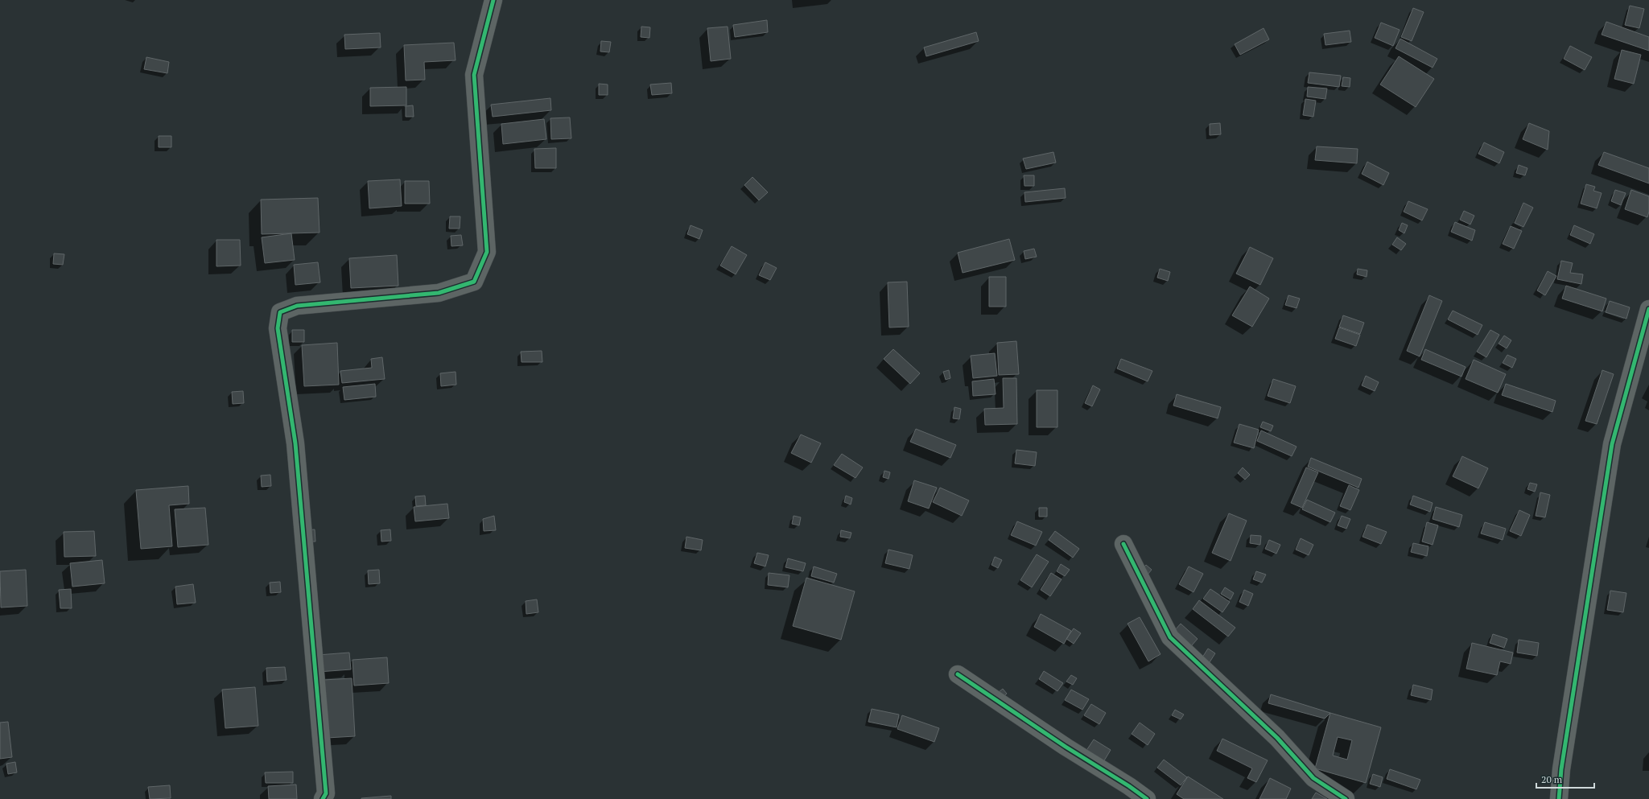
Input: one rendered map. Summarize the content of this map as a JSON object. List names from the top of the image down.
{
  "scale_bar": "20 m"
}
